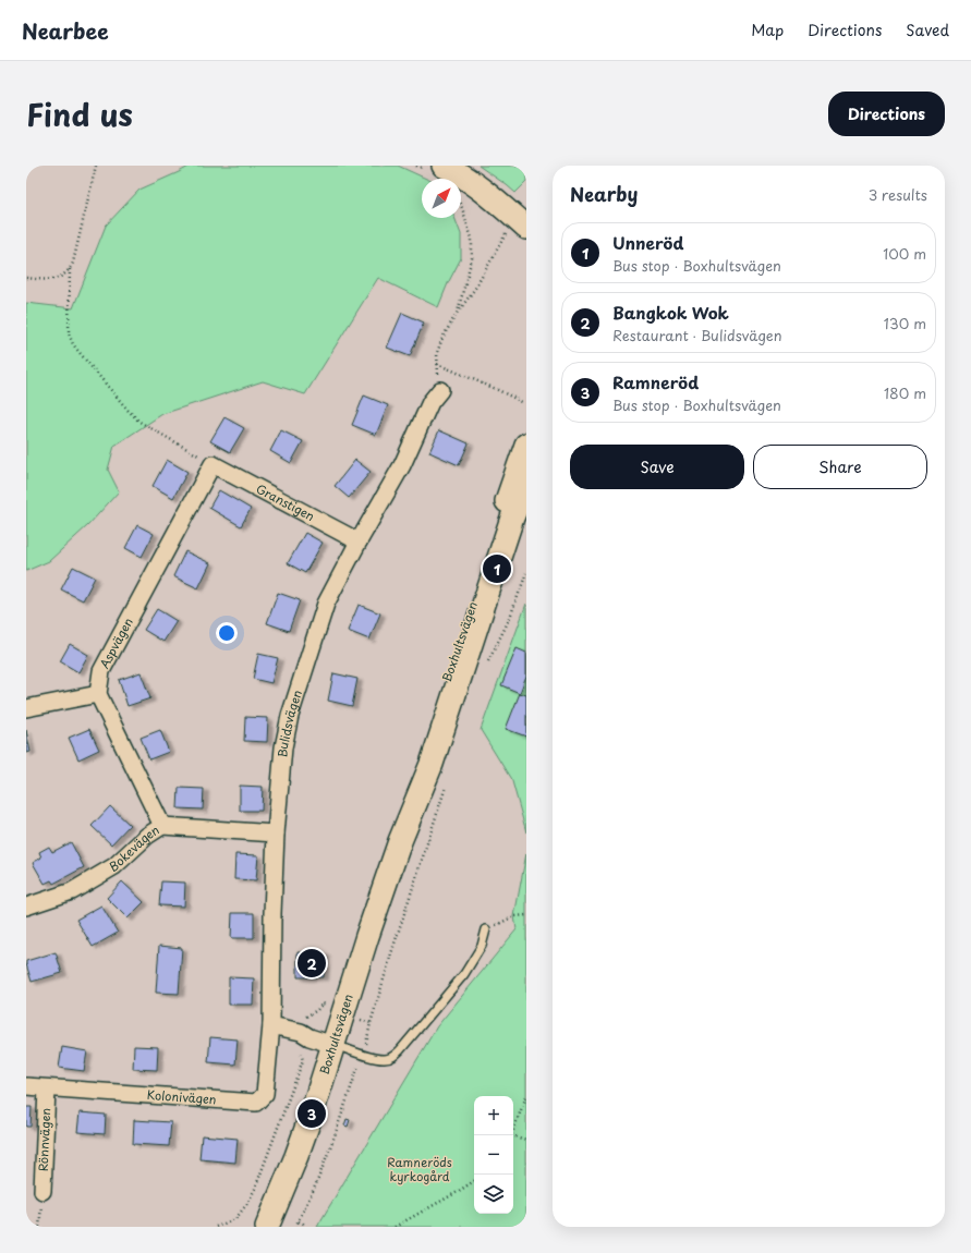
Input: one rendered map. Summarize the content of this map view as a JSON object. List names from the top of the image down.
{
  "streets": {
    "street": [
      "Granstigen",
      "Boxhultsvägen",
      "Aspvägen",
      "Bulidsvägen",
      "Bokevägen",
      "Kolonivägen",
      "Rönnvägen"
    ]
  },
  "crossings": [
    ["Granstigen", "Aspvägen"],
    ["Granstigen", "Bulidsvägen"],
    ["Bulidsvägen", "Bokevägen"],
    ["Bulidsvägen", "Kolonivägen"],
    ["Kolonivägen", "Rönnvägen"]
  ],
  "parks": ["Ramneröds kyrkogård"],
  "north": "top right",
  "page": {
    "header": "Nearbee",
    "nav": ["Map", "Directions", "Saved"],
    "title": "Find us",
    "buttons": [
      "Directions",
      ["Save", "Share"]
    ],
    "heading": ["Nearby", "3 results"],
    "list": [
      {
        "mark": "1",
        "name": "Unneröd",
        "note": "Bus stop · Boxhultsvägen",
        "value": "100 m"
      },
      {
        "mark": "2",
        "name": "Bangkok Wok",
        "note": "Restaurant · Bulidsvägen",
        "value": "130 m"
      },
      {
        "mark": "3",
        "name": "Ramneröd",
        "note": "Bus stop · Boxhultsvägen",
        "value": "180 m"
      }
    ],
    "pins": ["1", "2", "3"],
    "map_buttons": ["+", "−"]
  }
}
